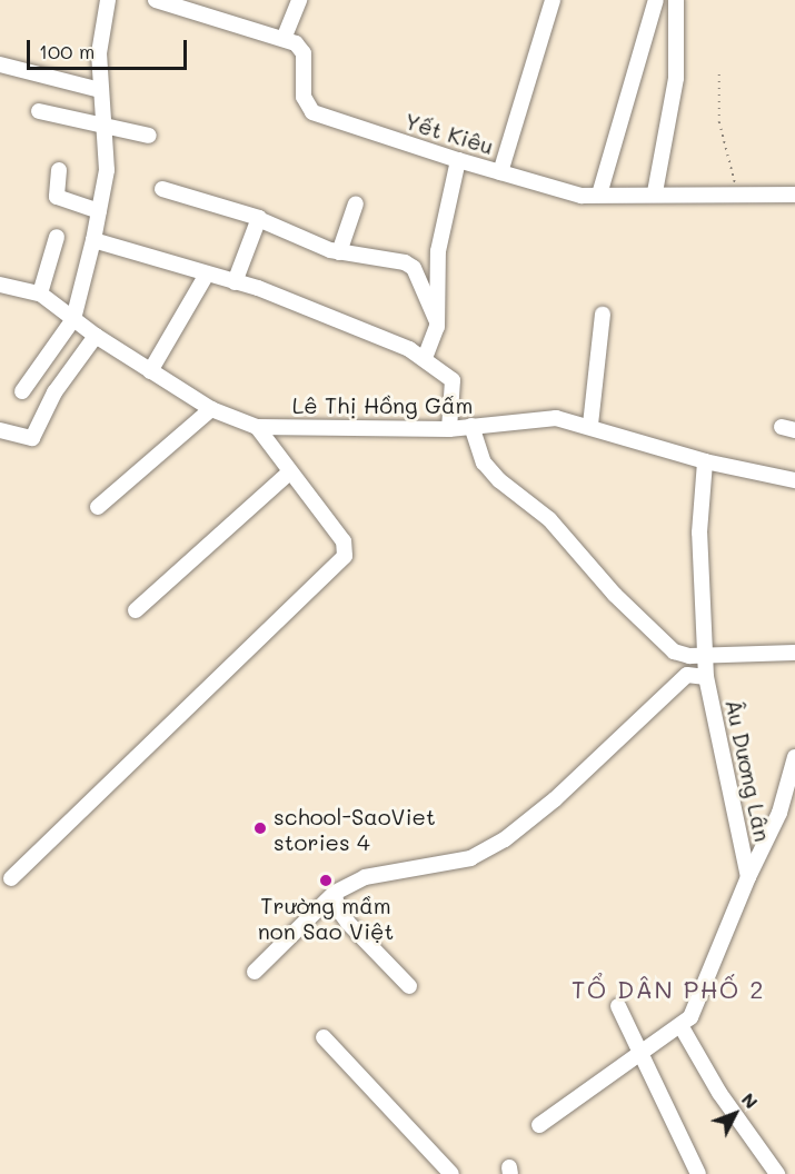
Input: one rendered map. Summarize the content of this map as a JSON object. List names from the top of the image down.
{
  "streets": {
    "street": ["Yết Kiêu", "Lê Thị Hồng Gấm", "Âu Dương Lân"]
  },
  "crossings": [
    ["Lê Thị Hồng Gấm", "Âu Dương Lân"]
  ],
  "districts": ["TỔ DÂN PHỐ 2"],
  "places": ["school-SaoViet stories 4", "Trường mầm non Sao Việt"],
  "scale_bar": "100 m",
  "north": "top right"
}
